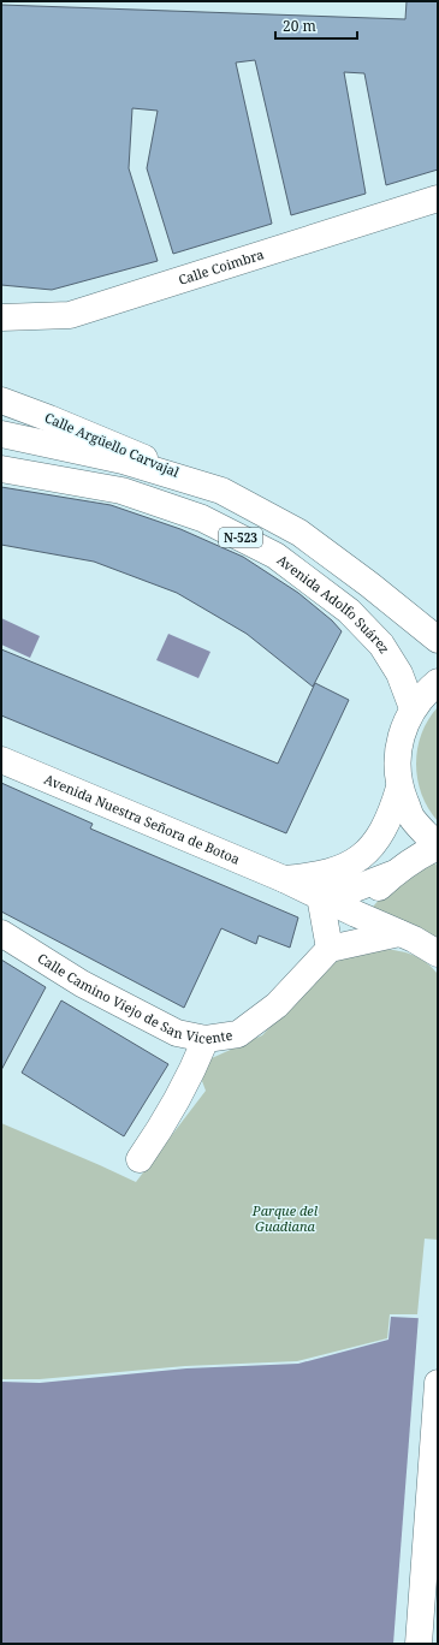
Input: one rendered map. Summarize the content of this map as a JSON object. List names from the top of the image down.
{
  "streets": {
    "main road": [
      "Calle Coimbra",
      "Calle Argüello Carvajal",
      "N-523",
      "Avenida Adolfo Suárez",
      "Avenida Nuestra Señora de Botoa",
      "Calle Camino Viejo de San Vicente"
    ]
  },
  "crossings": [
    ["Calle Argüello Carvajal", "N-523"]
  ],
  "parks": ["Parque del Guadiana"],
  "scale_bar": "20 m"
}
